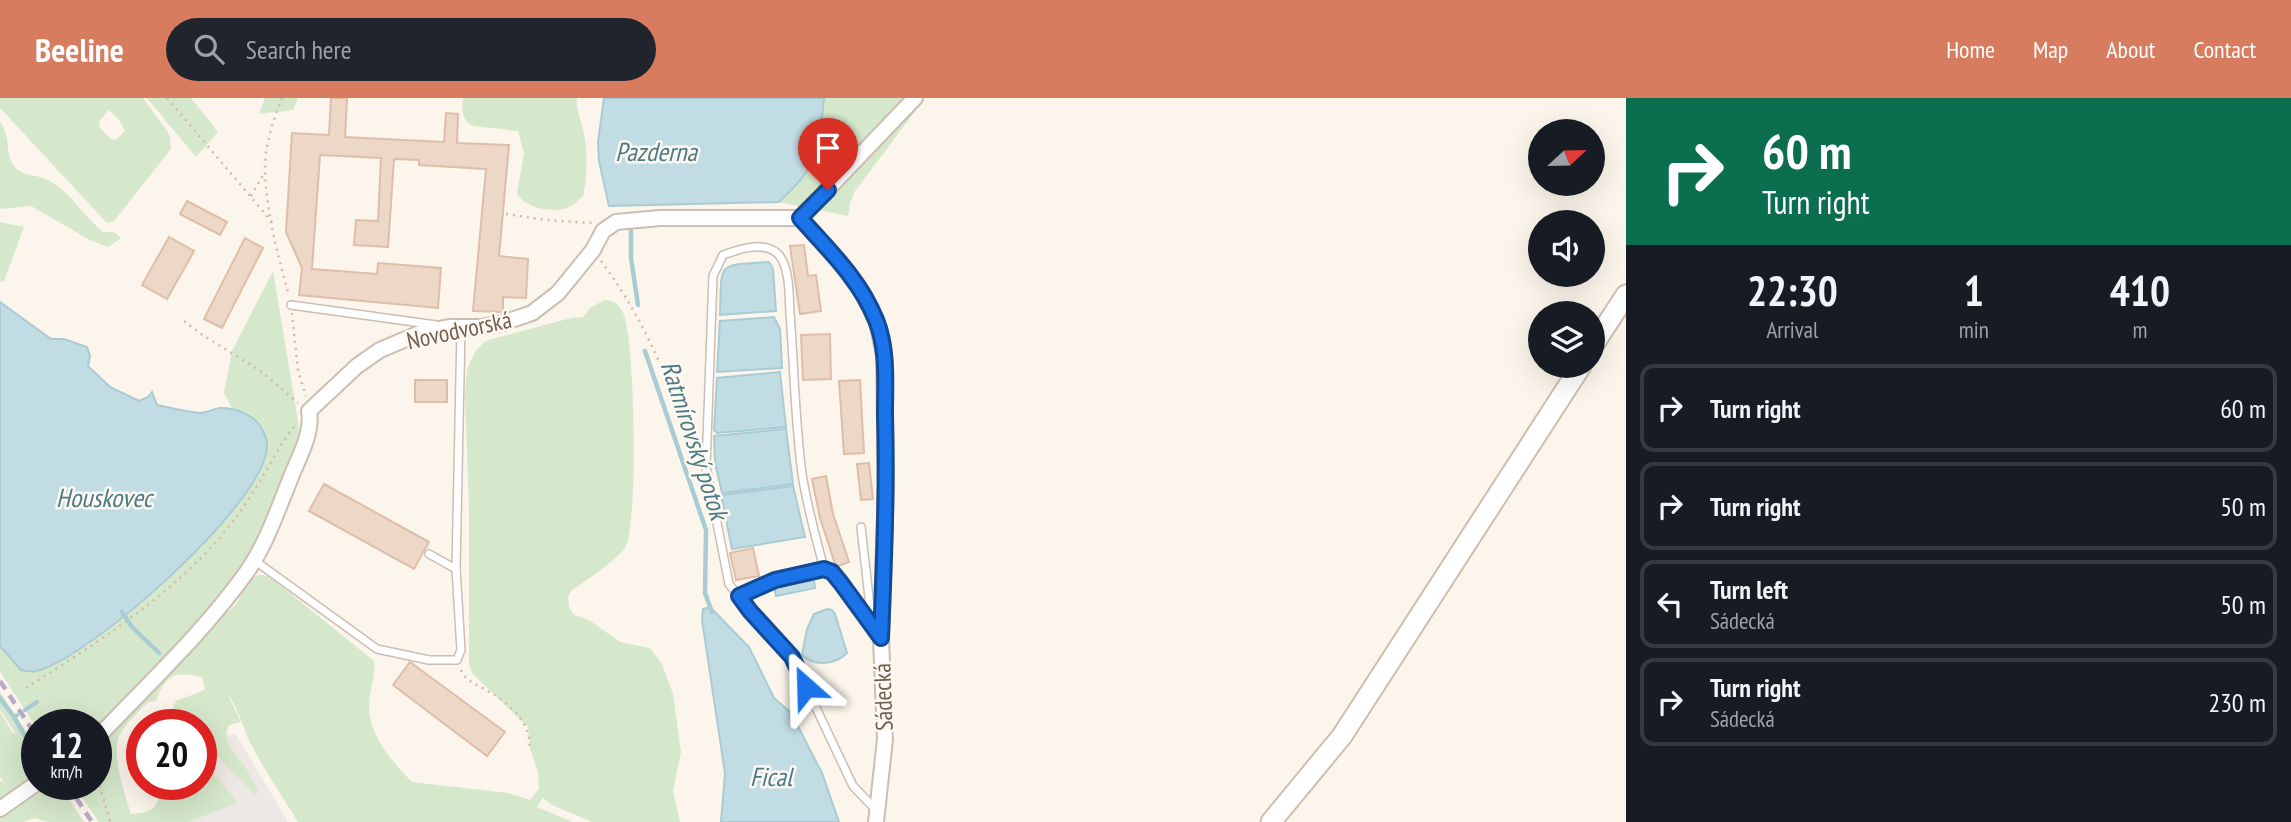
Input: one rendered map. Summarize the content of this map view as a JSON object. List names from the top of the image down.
{
  "streets": {
    "street": ["Novodvorská", "Sádecká"]
  },
  "water": [
    "Pazderna",
    "Ratmírovský potok",
    "Houskovec",
    "Fical"
  ],
  "north": "right",
  "page": {
    "header": "Beeline",
    "search": "Search here",
    "nav": [
      "Home",
      "Map",
      "About",
      "Contact"
    ],
    "turn": ["60 m", "Turn right"],
    "eta": [
      "22:30",
      "Arrival",
      "1",
      "min",
      "410",
      "m"
    ],
    "list": [
      {
        "name": "Turn right",
        "value": "60 m"
      },
      {
        "name": "Turn right",
        "value": "50 m"
      },
      {
        "name": "Turn left",
        "note": "Sádecká",
        "value": "50 m"
      },
      {
        "name": "Turn right",
        "note": "Sádecká",
        "value": "230 m"
      }
    ],
    "speed": "12 km/h",
    "limit": "20"
  }
}
